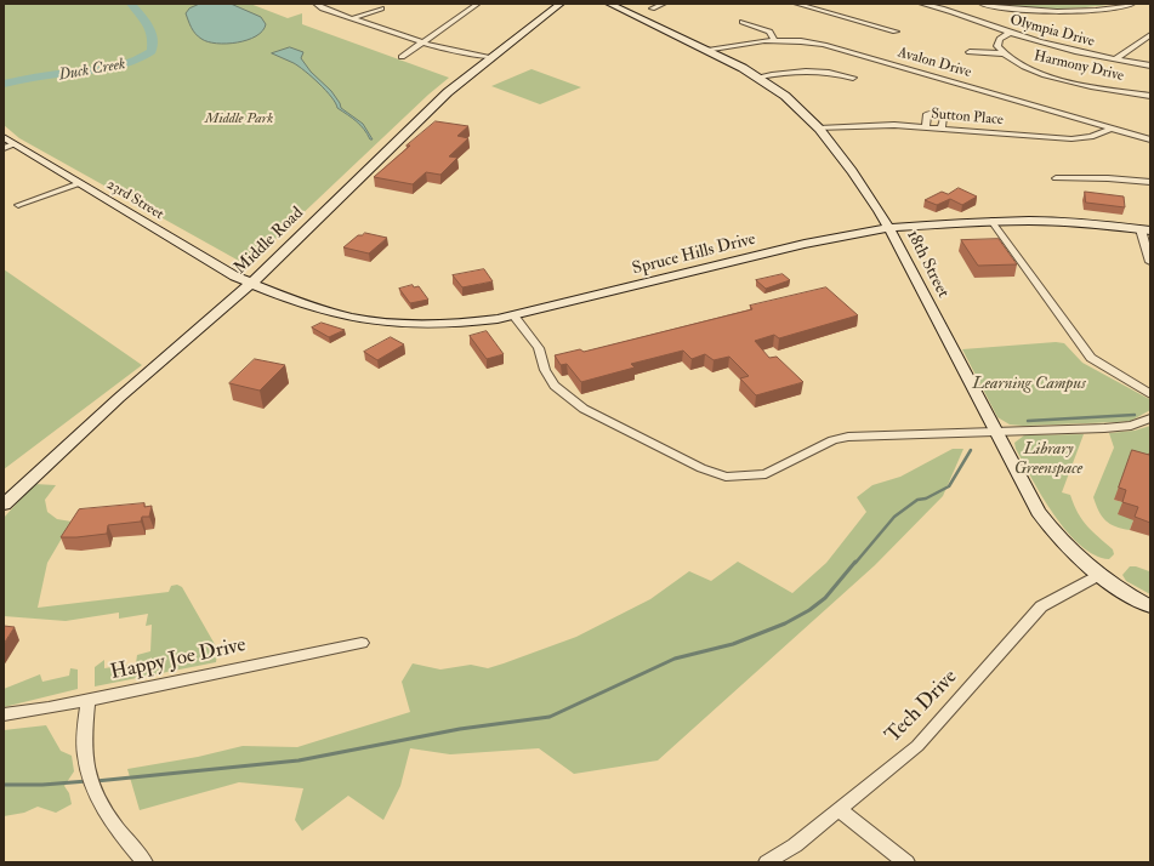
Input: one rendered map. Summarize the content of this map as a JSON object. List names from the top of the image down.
{
  "streets": {
    "main road": [
      "23rd Street",
      "Middle Road",
      "Spruce Hills Drive",
      "18th Street"
    ],
    "street": [
      "Olympia Drive",
      "Avalon Drive",
      "Harmony Drive",
      "Sutton Place",
      "Happy Joe Drive",
      "Tech Drive"
    ]
  },
  "crossings": [
    ["Avalon Drive", "Sutton Place"],
    ["Avalon Drive", "18th Street"],
    ["Sutton Place", "18th Street"],
    ["23rd Street", "Middle Road"],
    ["23rd Street", "Spruce Hills Drive"],
    ["Middle Road", "Spruce Hills Drive"],
    ["Spruce Hills Drive", "18th Street"],
    ["18th Street", "Tech Drive"]
  ],
  "water": ["Duck Creek"],
  "parks": ["Middle Park", "Learning Campus", "Library Greenspace"]
}
